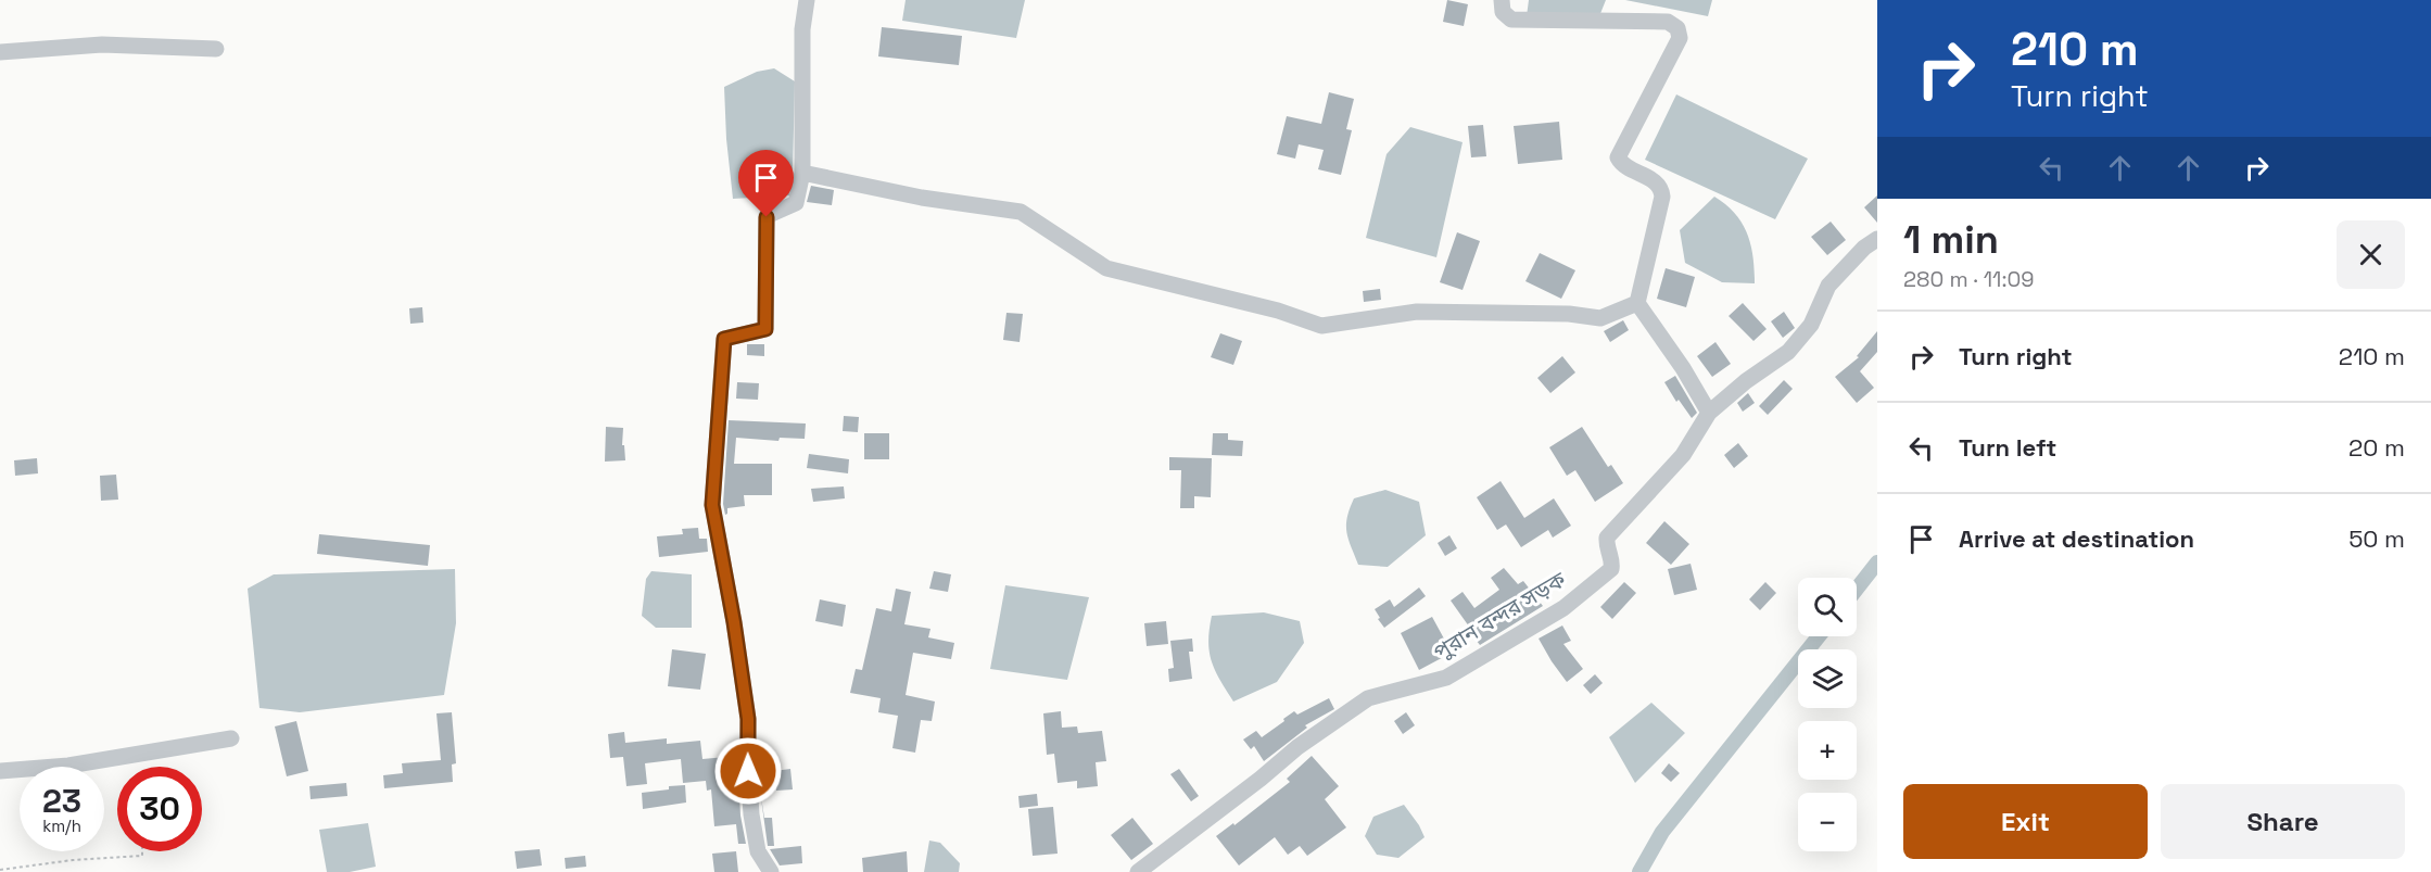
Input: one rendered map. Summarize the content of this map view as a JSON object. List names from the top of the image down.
{
  "streets": {
    "street": ["পুরান বন্দর সড়ক"]
  },
  "page": {
    "turn": ["210 m", "Turn right"],
    "heading": ["1 min", "280 m · 11:09"],
    "list": [
      {
        "name": "Turn right",
        "value": "210 m"
      },
      {
        "name": "Turn left",
        "value": "20 m"
      },
      {
        "name": "Arrive at destination",
        "value": "50 m"
      }
    ],
    "map_buttons": ["+", "−"],
    "speed": "23 km/h",
    "limit": "30",
    "buttons": ["Exit", "Share"]
  }
}
